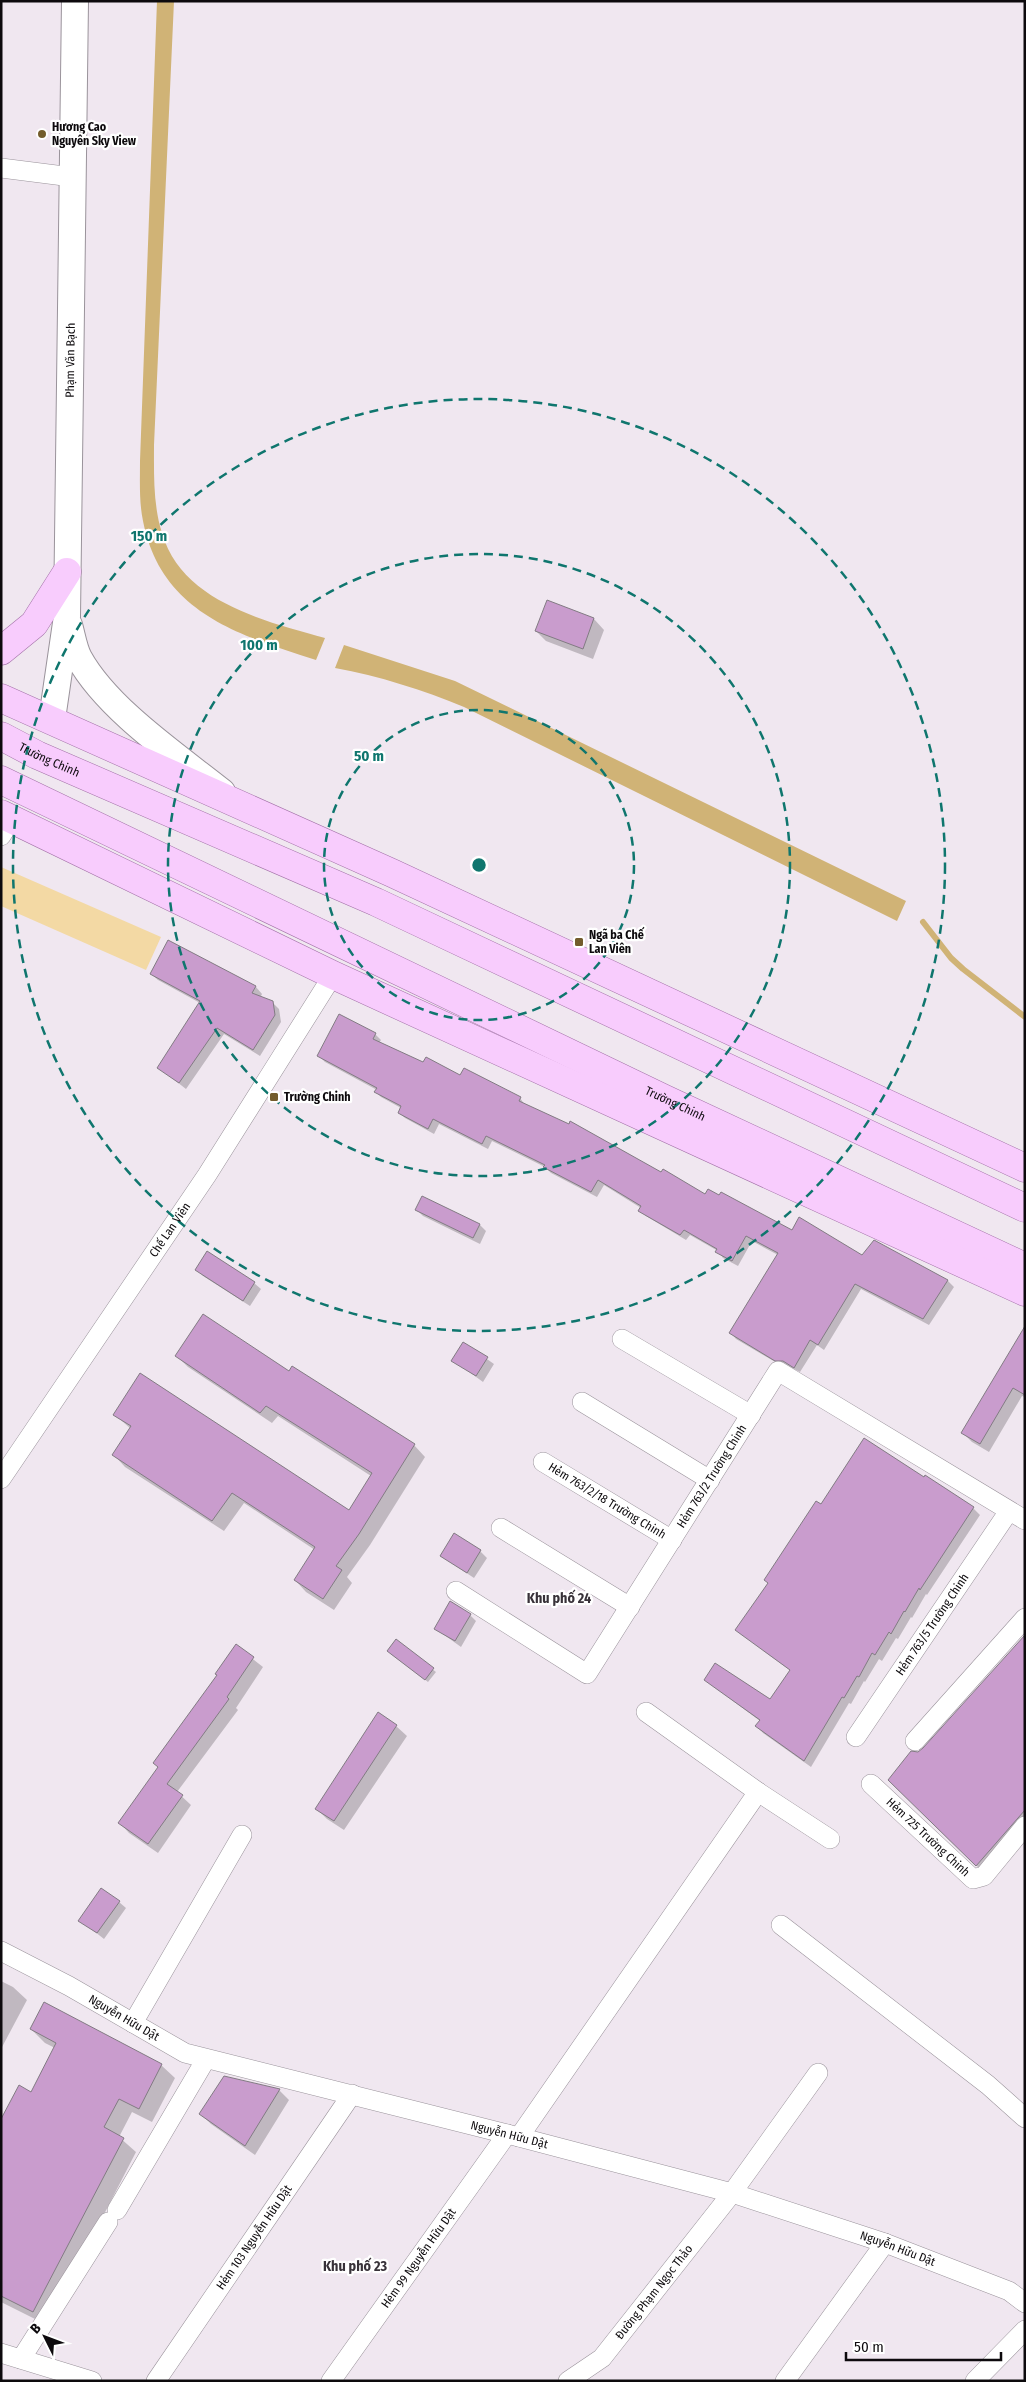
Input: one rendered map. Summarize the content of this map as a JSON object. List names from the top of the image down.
{
  "streets": {
    "main road": ["Trường Chinh"],
    "street": [
      "Phạm Văn Bạch",
      "Chế Lan Viên",
      "Hẻm 763/2 Trường Chinh",
      "Hẻm 763/2/18 Trường Chinh",
      "Hẻm 763/5 Trường Chinh",
      "Hẻm 725 Trường Chinh",
      "Nguyễn Hữu Dật",
      "Hẻm 103 Nguyễn Hữu Dật",
      "Hẻm 99 Nguyễn Hữu Dật",
      "Đường Phạm Ngọc Thảo"
    ]
  },
  "crossings": [
    ["Trường Chinh", "Chế Lan Viên"],
    ["Hẻm 763/2 Trường Chinh", "Hẻm 763/2/18 Trường Chinh"],
    ["Hẻm 763/2 Trường Chinh", "Hẻm 763/5 Trường Chinh"],
    ["Nguyễn Hữu Dật", "Hẻm 103 Nguyễn Hữu Dật"],
    ["Nguyễn Hữu Dật", "Hẻm 99 Nguyễn Hữu Dật"],
    ["Nguyễn Hữu Dật", "Đường Phạm Ngọc Thảo"]
  ],
  "districts": ["Khu phố 24", "Khu phố 23"],
  "places": {
    "other": ["Hương Cao Nguyên Sky View"],
    "transit": ["Ngã ba Chế Lan Viên", "Trường Chinh"]
  },
  "scale_bar": "50 m",
  "north": "top left",
  "rings": ["150 m", "100 m", "50 m"]
}
